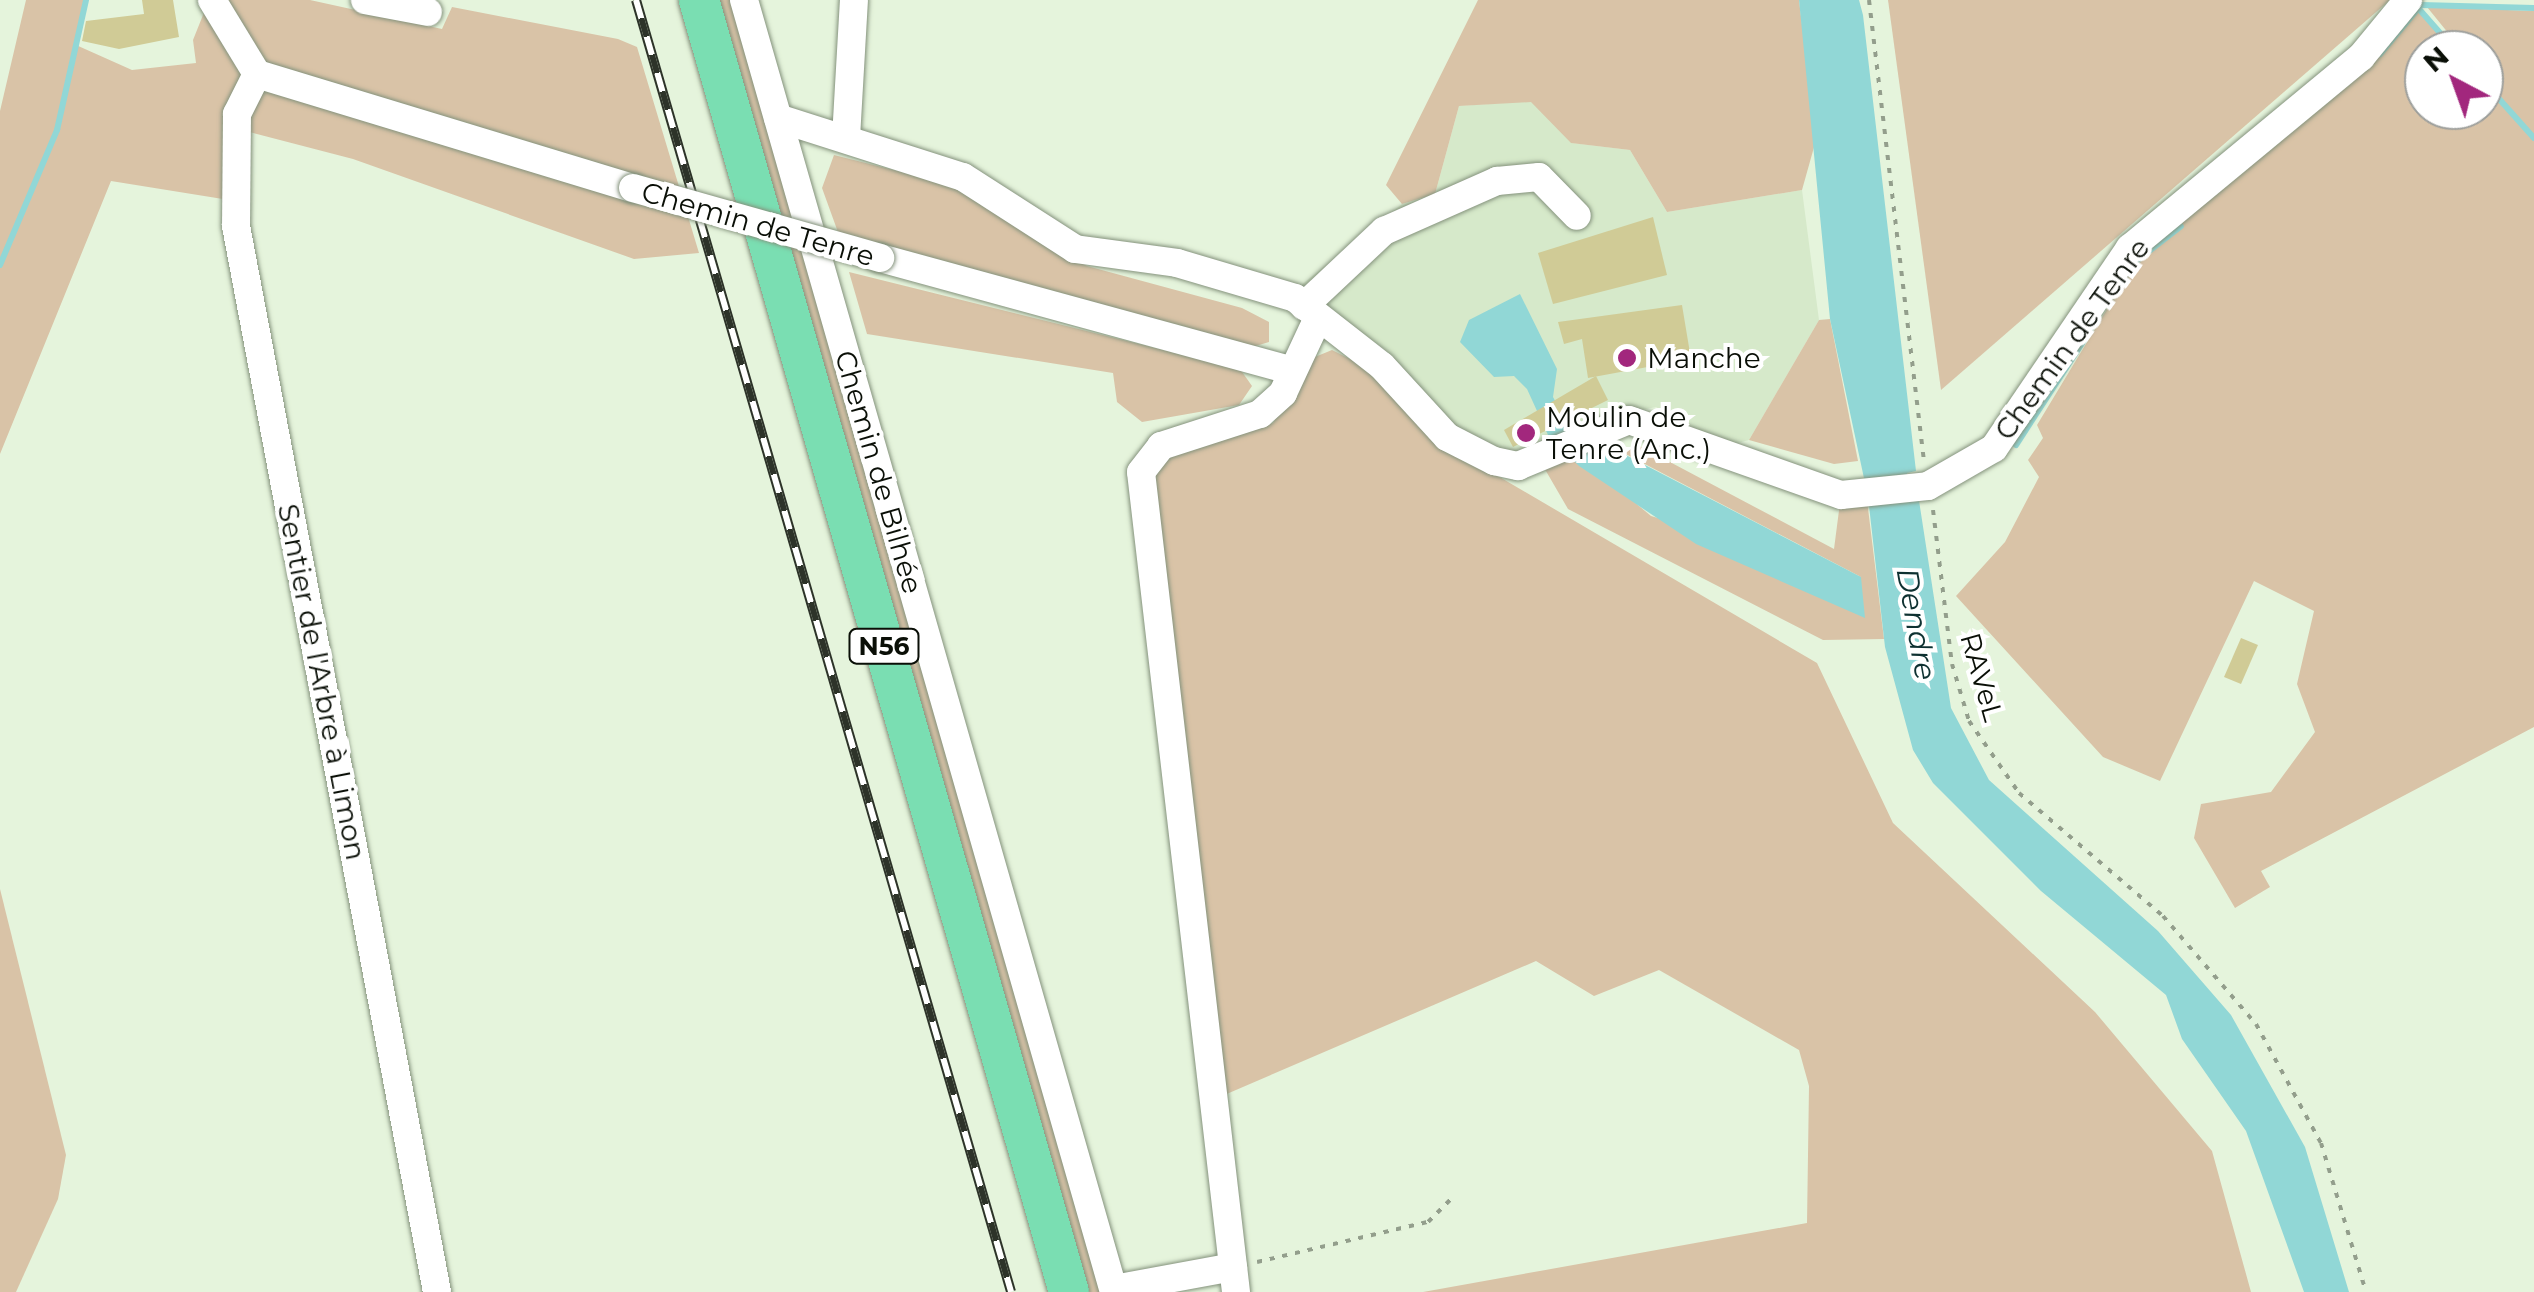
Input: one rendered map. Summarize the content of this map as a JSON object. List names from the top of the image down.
{
  "streets": {
    "highway": ["N56"],
    "street": ["Chemin de Tenre", "Chemin de Bilhée", "Sentier de l'Arbre à Limon"],
    "path": ["RAVeL"]
  },
  "crossings": [
    ["Chemin de Tenre", "Chemin de Bilhée"],
    ["Chemin de Tenre", "RAVeL"],
    ["Chemin de Tenre", "Sentier de l'Arbre à Limon"]
  ],
  "water": ["Dendre"],
  "places": ["Manche", "Moulin de Tenre (Anc.)"],
  "north": "top left"
}
